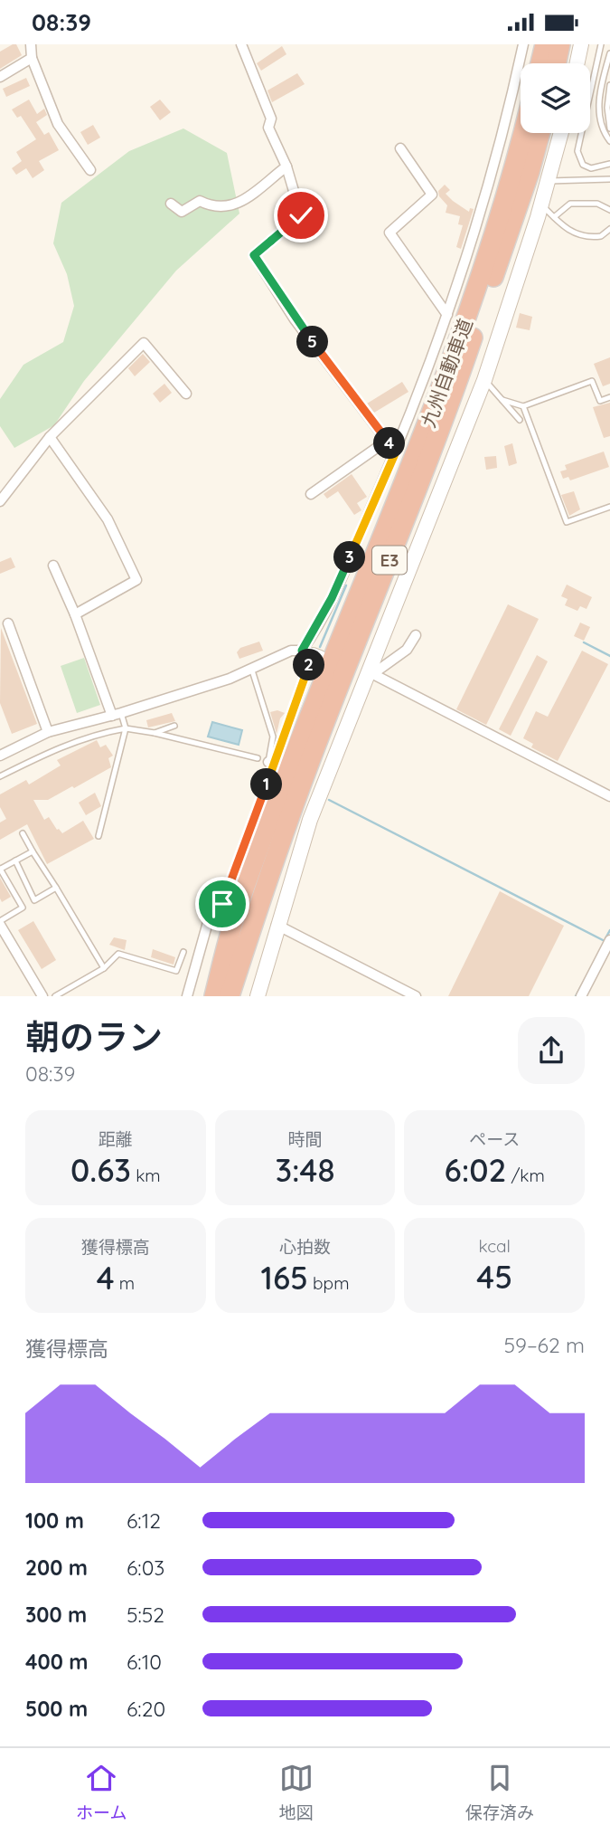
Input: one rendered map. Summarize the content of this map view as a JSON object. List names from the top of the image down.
{
  "streets": {
    "highway": ["九州自動車道", "E3"]
  },
  "page": {
    "status": "08:39",
    "pins": [
      "5",
      "4",
      "3",
      "2",
      "1"
    ],
    "heading": ["朝のラン", "08:39"],
    "stats": [
      ["距離", "0.63 km"],
      ["時間", "3:48"],
      ["ペース", "6:02 /km"],
      ["獲得標高", "4 m"],
      ["心拍数", "165 bpm"],
      ["kcal", "45"]
    ],
    "chart": ["獲得標高", "59–62 m"],
    "list": [
      {
        "name": "100 m",
        "note": "6:12"
      },
      {
        "name": "200 m",
        "note": "6:03"
      },
      {
        "name": "300 m",
        "note": "5:52"
      },
      {
        "name": "400 m",
        "note": "6:10"
      },
      {
        "name": "500 m",
        "note": "6:20"
      }
    ],
    "tabs": ["ホーム", "地図", "保存済み"]
  }
}
